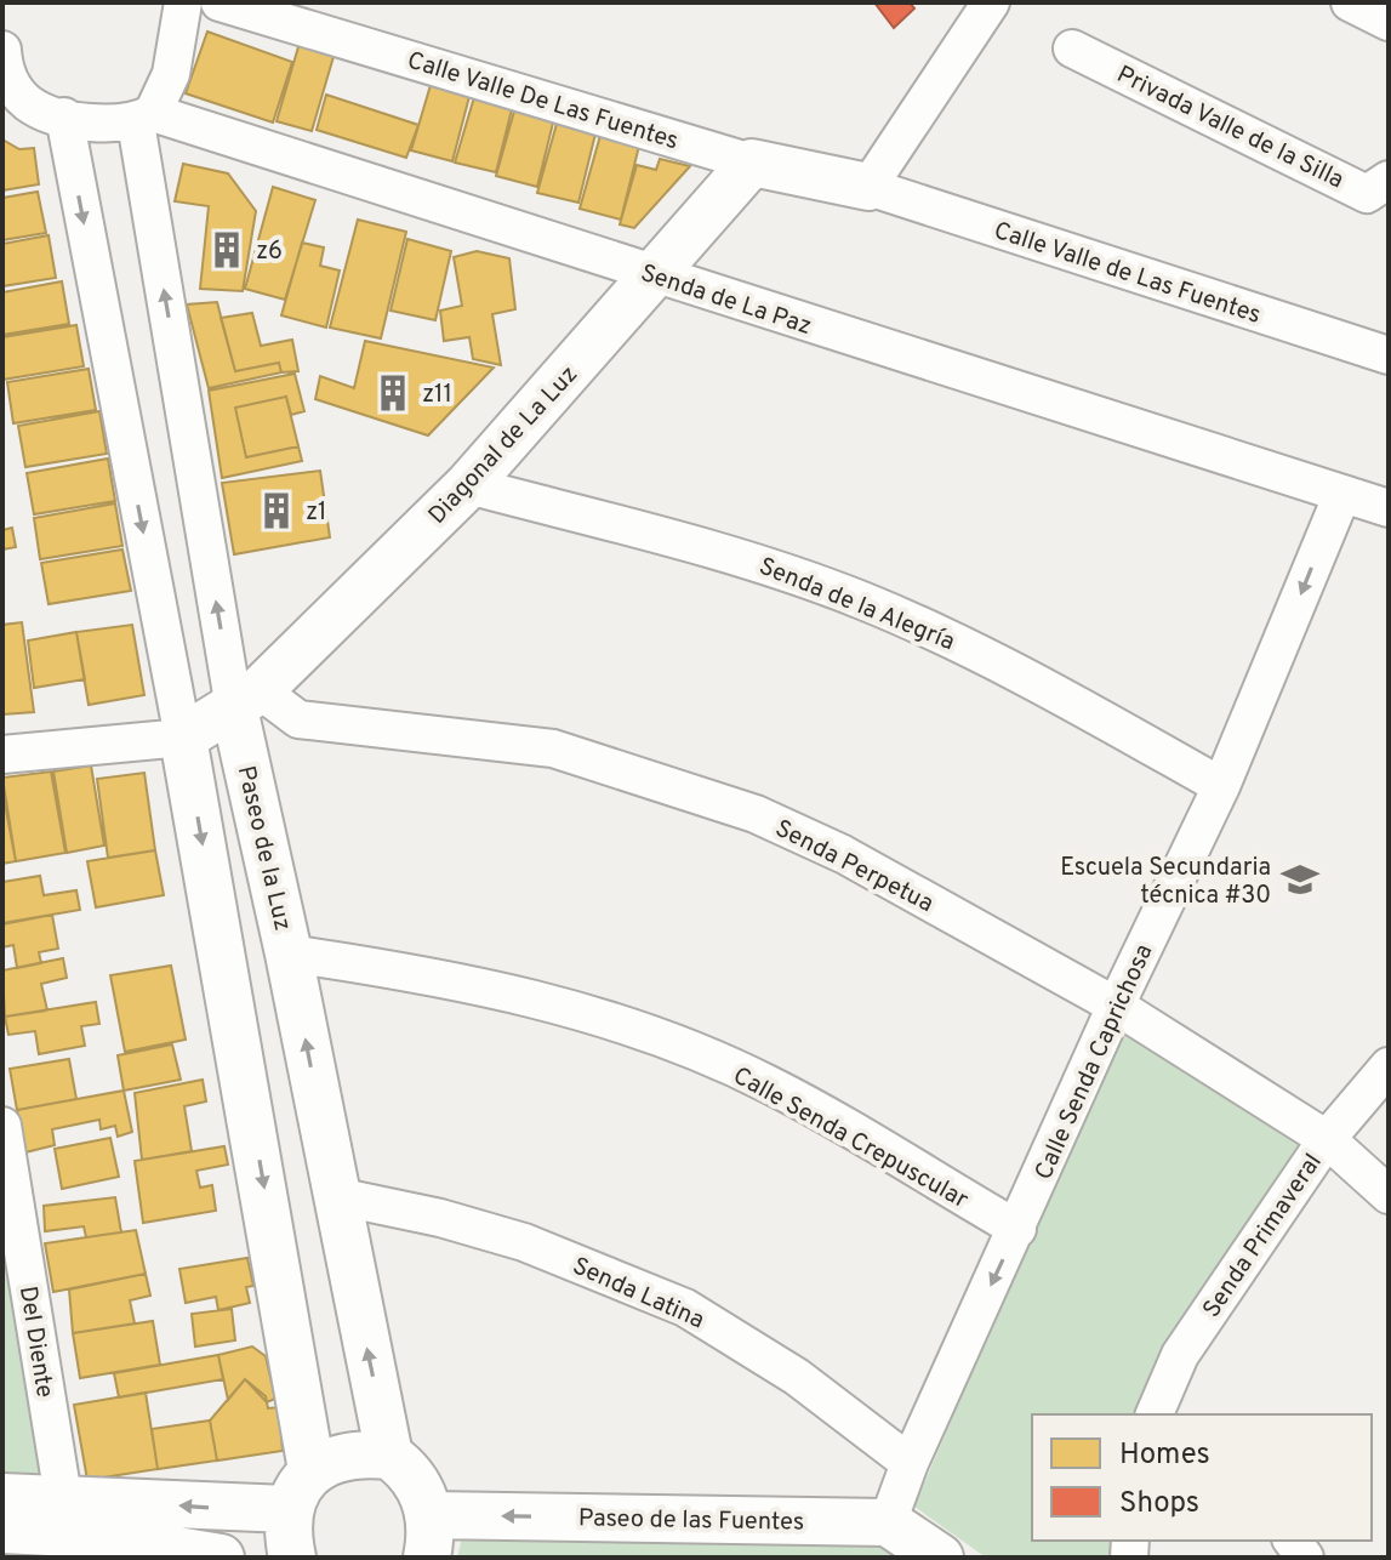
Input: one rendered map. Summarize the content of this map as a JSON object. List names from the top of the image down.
{
  "streets": {
    "street": [
      "Calle Valle De Las Fuentes",
      "Privada Valle de la Silla",
      "Calle Valle de Las Fuentes",
      "Senda de La Paz",
      "Diagonal de La Luz",
      "Senda de la Alegría",
      "Paseo de la Luz",
      "Senda Perpetua",
      "Calle Senda Caprichosa",
      "Calle Senda Crepuscular",
      "Senda Primaveral",
      "Senda Latina",
      "Del Diente",
      "Paseo de las Fuentes"
    ]
  },
  "crossings": [
    ["Calle Valle De Las Fuentes", "Calle Valle de Las Fuentes"],
    ["Calle Valle De Las Fuentes", "Diagonal de La Luz"],
    ["Senda de La Paz", "Diagonal de La Luz"],
    ["Senda de La Paz", "Paseo de la Luz"],
    ["Senda de La Paz", "Calle Senda Caprichosa"],
    ["Diagonal de La Luz", "Senda de la Alegría"],
    ["Diagonal de La Luz", "Paseo de la Luz"],
    ["Diagonal de La Luz", "Senda Perpetua"],
    ["Senda de la Alegría", "Calle Senda Caprichosa"],
    ["Paseo de la Luz", "Senda Perpetua"],
    ["Paseo de la Luz", "Calle Senda Crepuscular"],
    ["Paseo de la Luz", "Senda Latina"],
    ["Paseo de la Luz", "Paseo de las Fuentes"],
    ["Senda Perpetua", "Calle Senda Caprichosa"],
    ["Senda Perpetua", "Senda Primaveral"],
    ["Calle Senda Caprichosa", "Calle Senda Crepuscular"],
    ["Calle Senda Caprichosa", "Senda Latina"],
    ["Calle Senda Caprichosa", "Paseo de las Fuentes"]
  ],
  "one_way": ["Calle Senda Caprichosa", "Paseo de las Fuentes"],
  "places": {
    "building": ["z6", "z11", "z1"],
    "school or university": ["Escuela Secundaria técnica #30"]
  },
  "legend": ["Homes", "Shops"]
}
